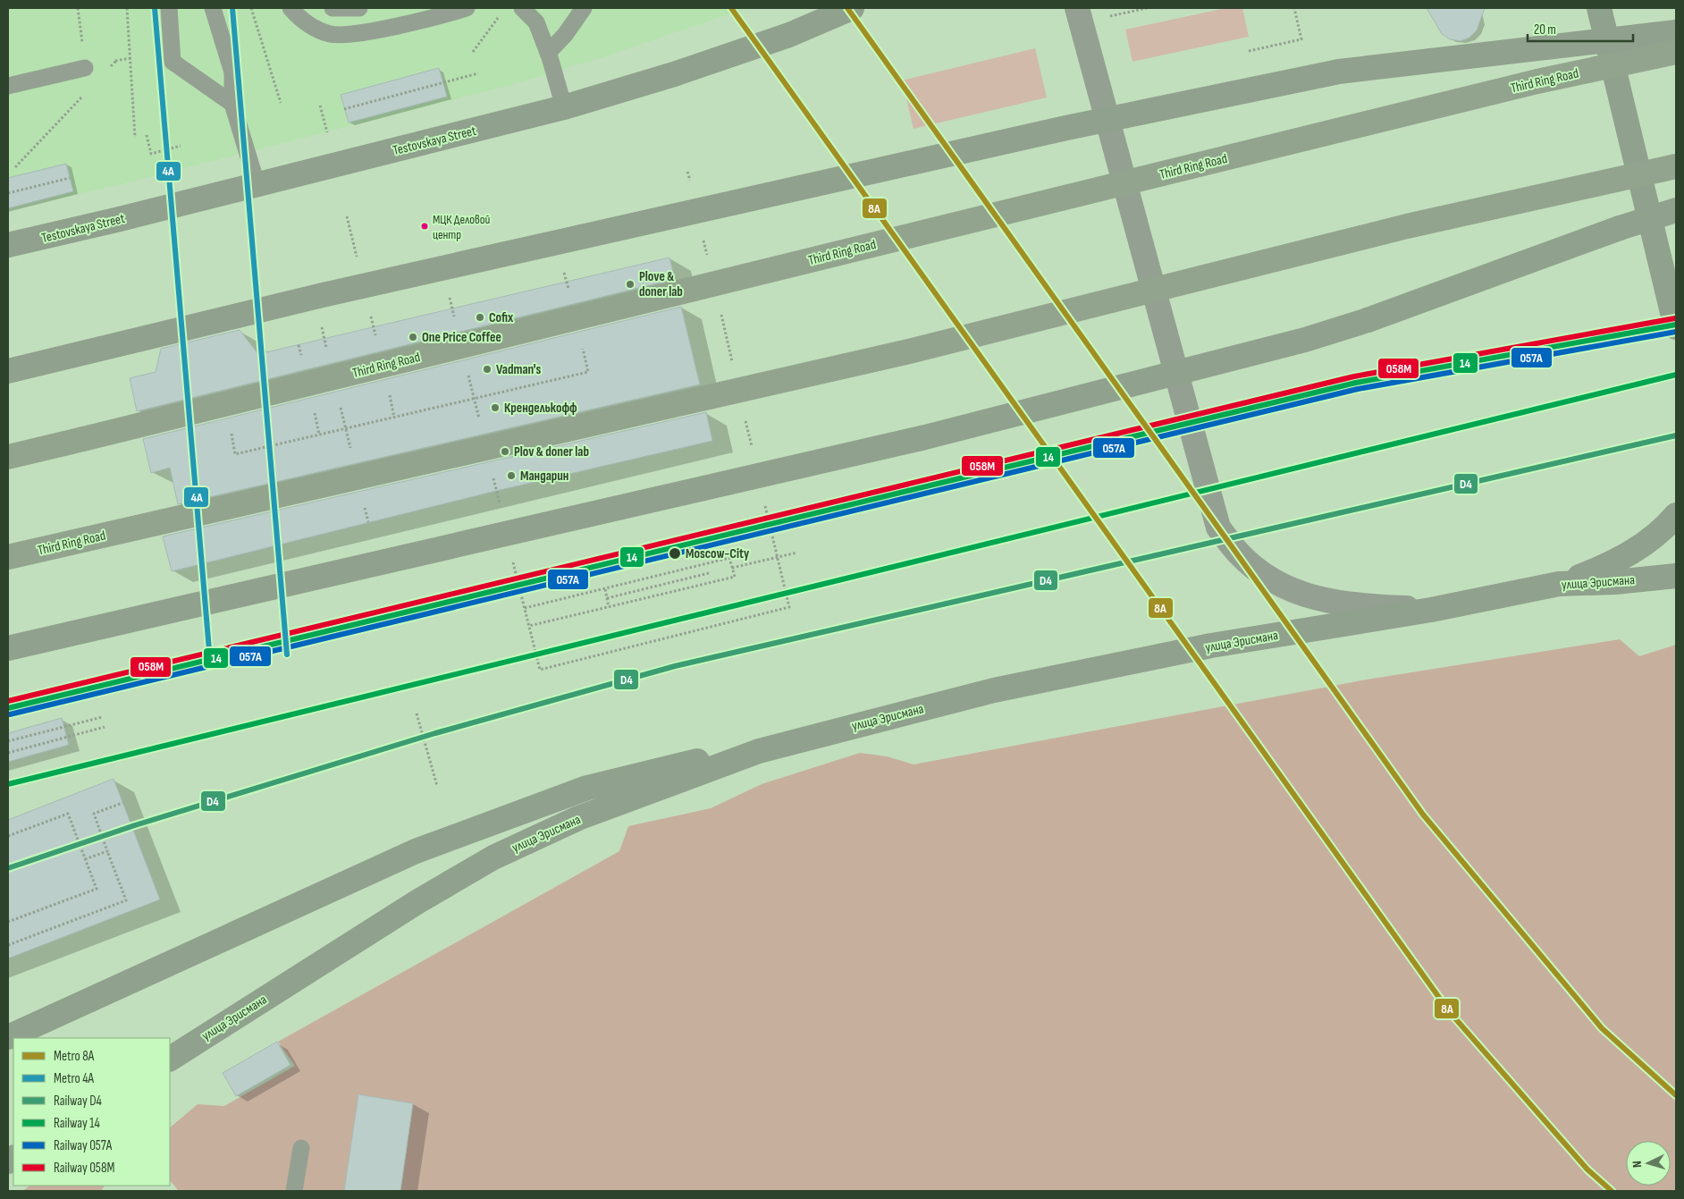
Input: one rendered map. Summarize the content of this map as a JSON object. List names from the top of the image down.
{
  "streets": {
    "main road": ["Third Ring Road", "Testovskaya Street", "улица Эрисмана"]
  },
  "places": [
    "МЦК Деловой центр",
    "Plove & doner lab",
    "Cofix",
    "One Price Coffee",
    "Vadman's",
    "Кренделькофф",
    "Plov & doner lab",
    "Мандарин",
    "Moscow-City"
  ],
  "lines": [
    "metro line 8А",
    "metro line 4А",
    "rail line 058М",
    "rail line 14",
    "rail line 057А",
    "rail line D4"
  ],
  "legend": [
    "Metro 8А",
    "Metro 4А",
    "Railway D4",
    "Railway 14",
    "Railway 057А",
    "Railway 058М"
  ],
  "scale_bar": "20 m",
  "north": "left"
}
